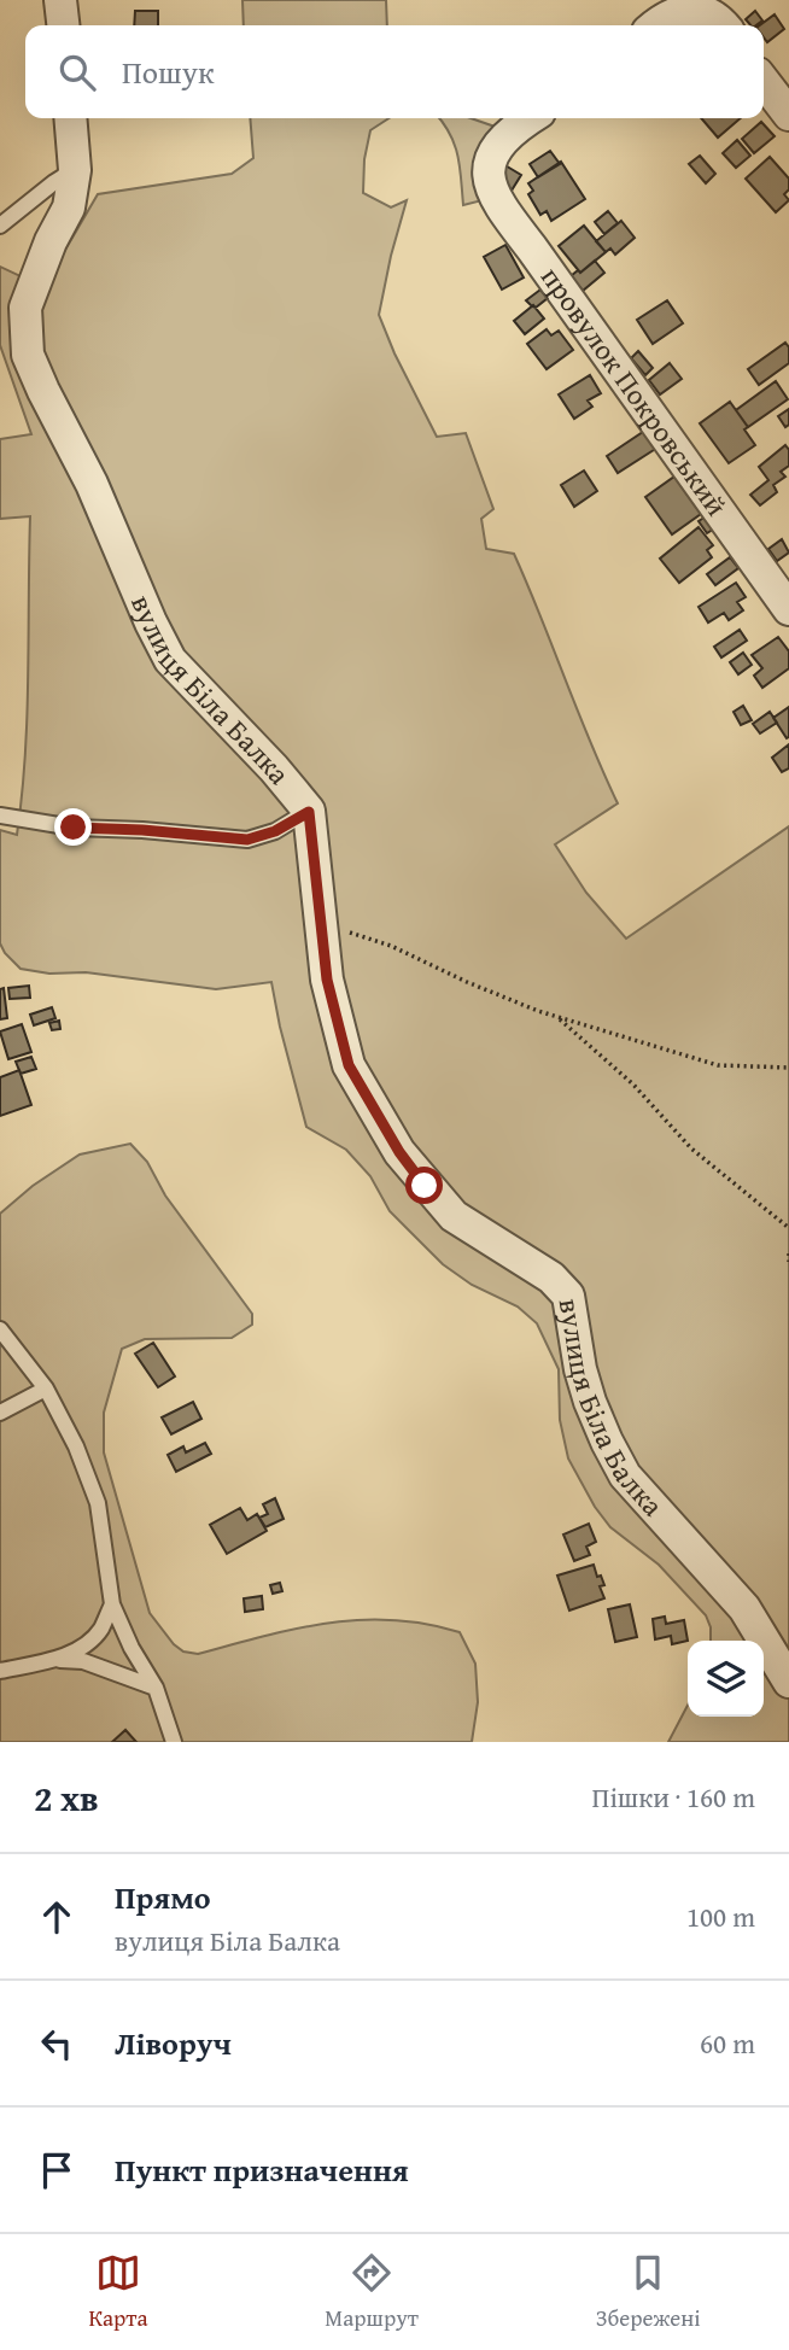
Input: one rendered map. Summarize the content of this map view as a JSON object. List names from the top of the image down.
{
  "streets": {
    "street": ["провулок Покровський", "вулиця Біла Балка"]
  },
  "page": {
    "search": "Пошук",
    "heading": ["2 хв", "Пішки · 160 m"],
    "list": [
      ["Прямо", "вулиця Біла Балка", "100 m"],
      ["Ліворуч", "60 m"],
      "Пункт призначення"
    ],
    "nav": ["Карта", "Маршрут", "Збережені"]
  }
}
